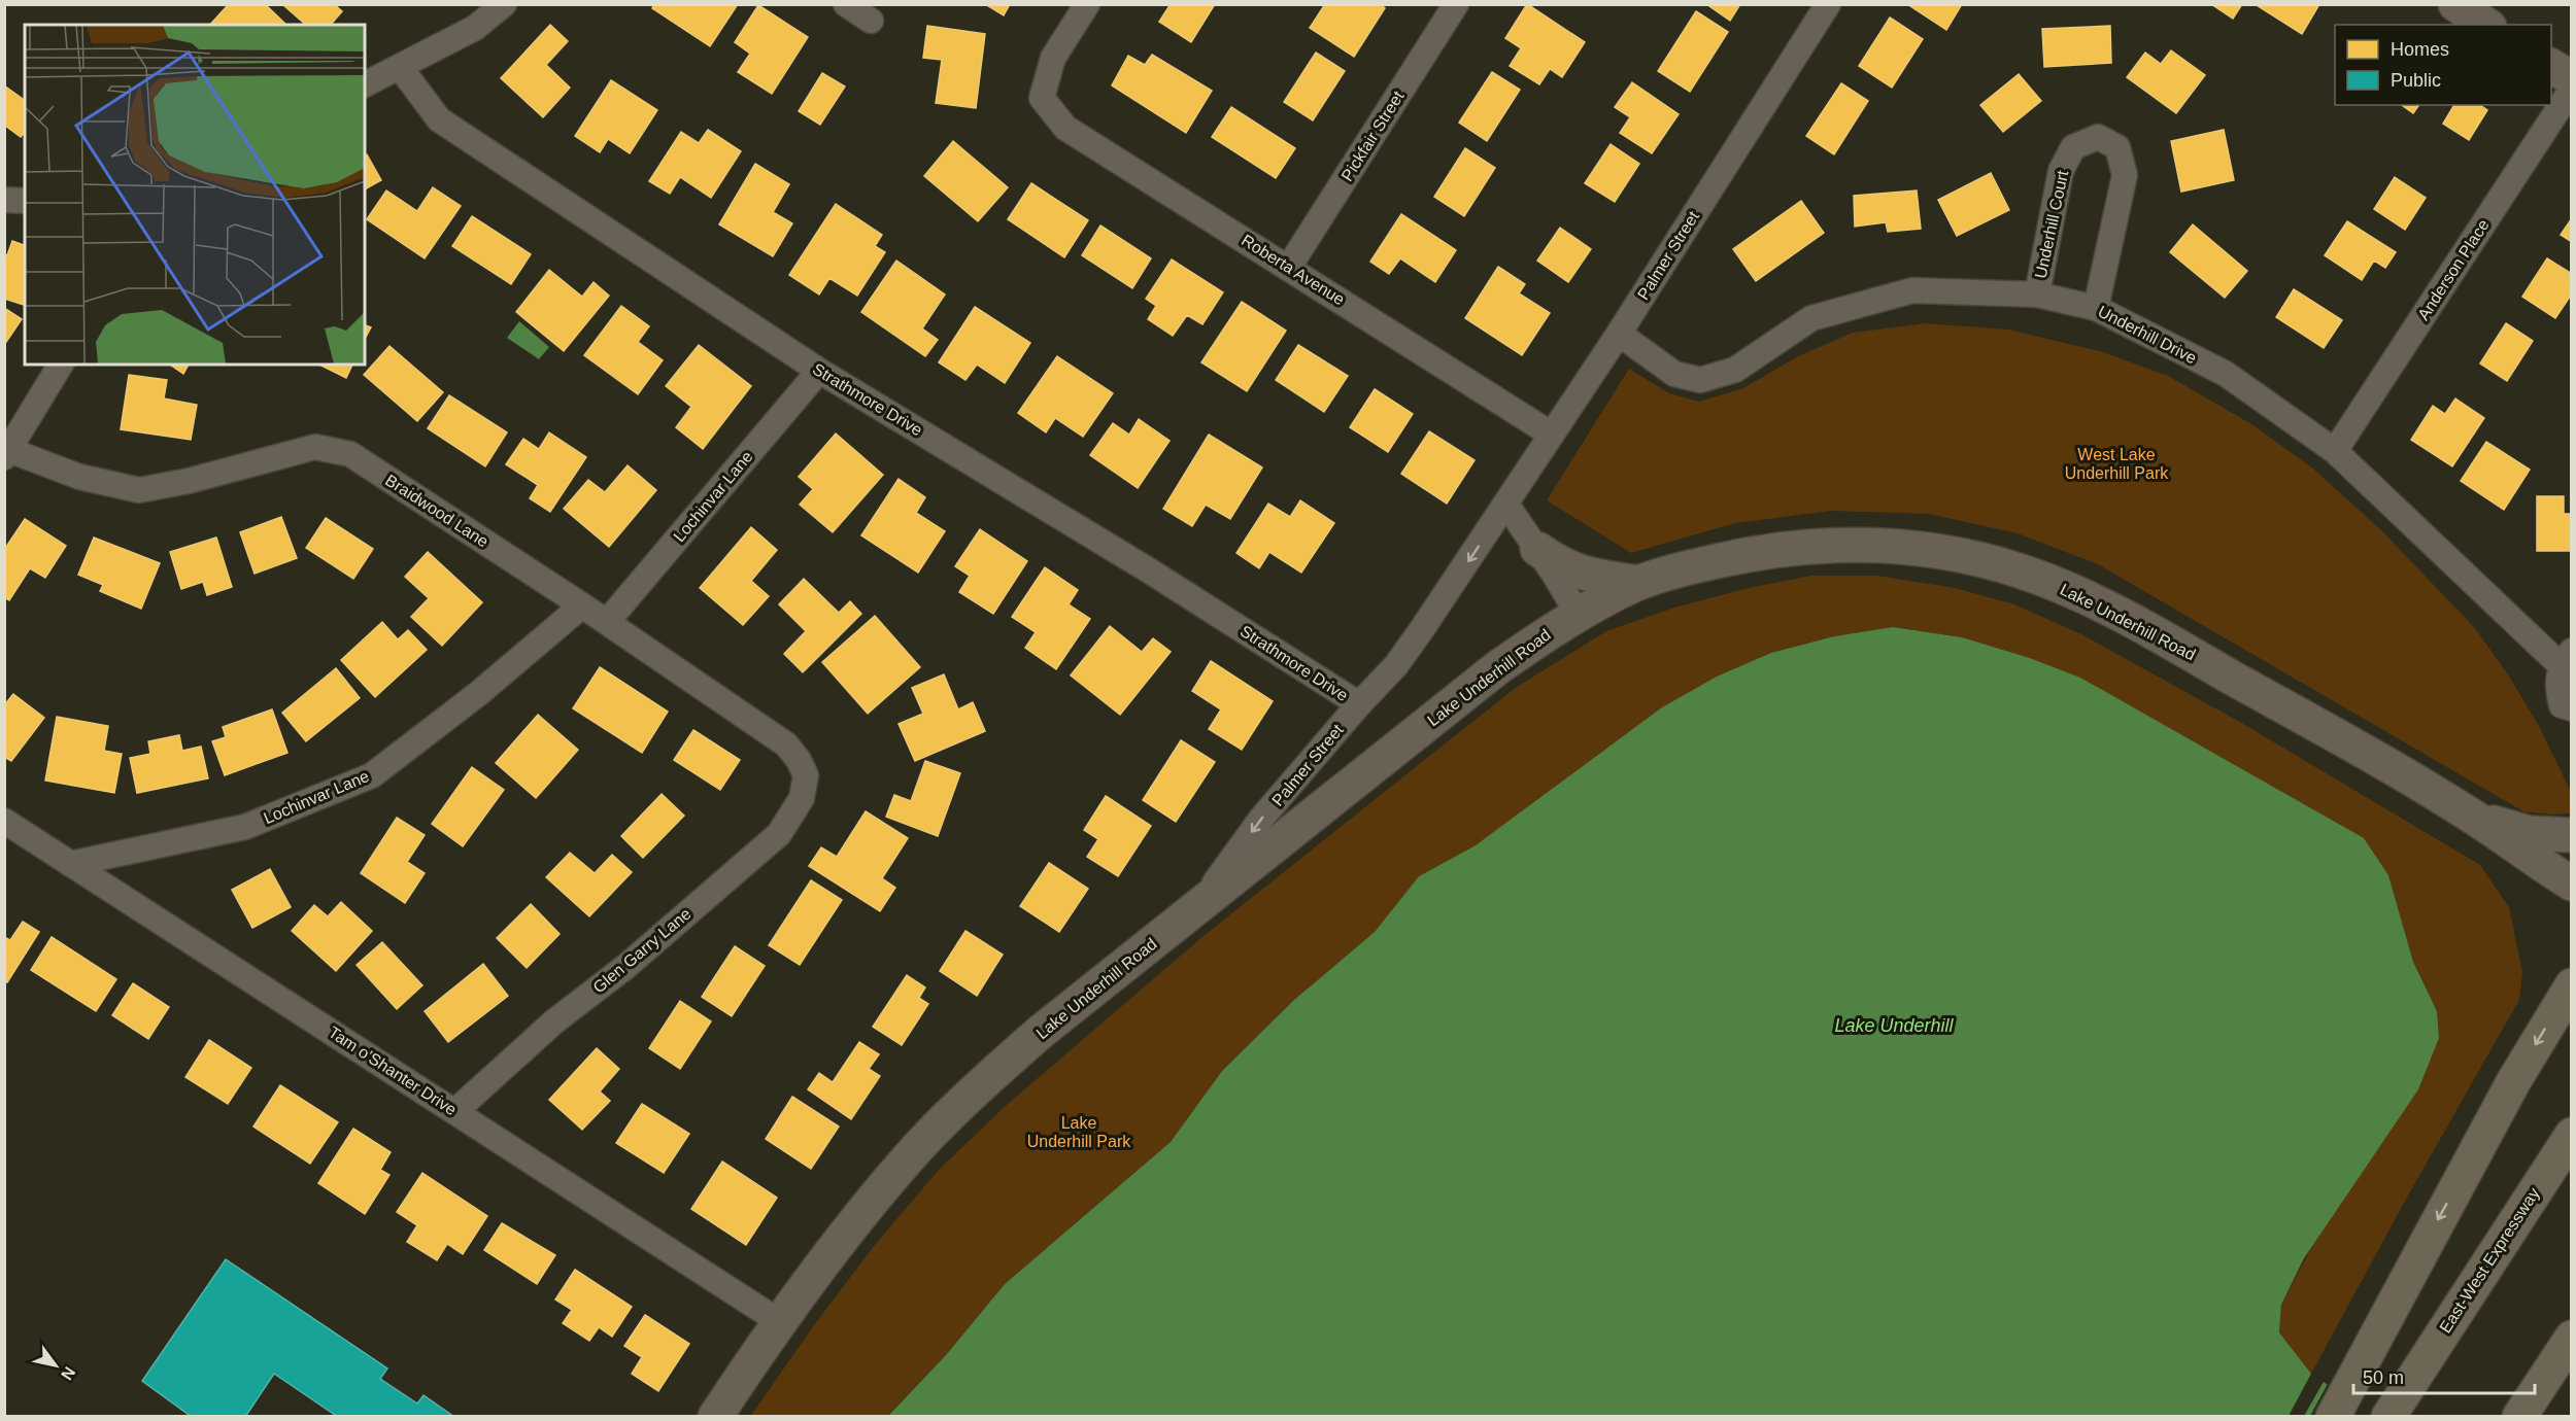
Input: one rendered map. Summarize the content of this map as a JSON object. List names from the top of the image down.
{
  "streets": {
    "highway": ["East-West Expressway"],
    "main road": ["Lake Underhill Road"],
    "street": [
      "Pickfair Street",
      "Underhill Court",
      "Palmer Street",
      "Roberta Avenue",
      "Anderson Place",
      "Underhill Drive",
      "Strathmore Drive",
      "Lochinvar Lane",
      "Braidwood Lane",
      "Glen Garry Lane",
      "Tam o'Shanter Drive"
    ]
  },
  "crossings": [
    ["Pickfair Street", "Roberta Avenue"],
    ["Underhill Court", "Underhill Drive"],
    ["Palmer Street", "Roberta Avenue"],
    ["Palmer Street", "Underhill Drive"],
    ["Palmer Street", "Strathmore Drive"],
    ["Palmer Street", "Lake Underhill Road"],
    ["Anderson Place", "Underhill Drive"],
    ["Strathmore Drive", "Lochinvar Lane"],
    ["Lochinvar Lane", "Braidwood Lane"],
    ["Lochinvar Lane", "Tam o'Shanter Drive"],
    ["Braidwood Lane", "Glen Garry Lane"],
    ["Lake Underhill Road", "Tam o'Shanter Drive"],
    ["Glen Garry Lane", "Tam o'Shanter Drive"]
  ],
  "one_way": ["Palmer Street"],
  "water": ["Lake Underhill"],
  "parks": ["West Lake Underhill Park", "Lake Underhill Park"],
  "legend": ["Homes", "Public"],
  "scale_bar": "50 m",
  "north": "bottom right"
}
